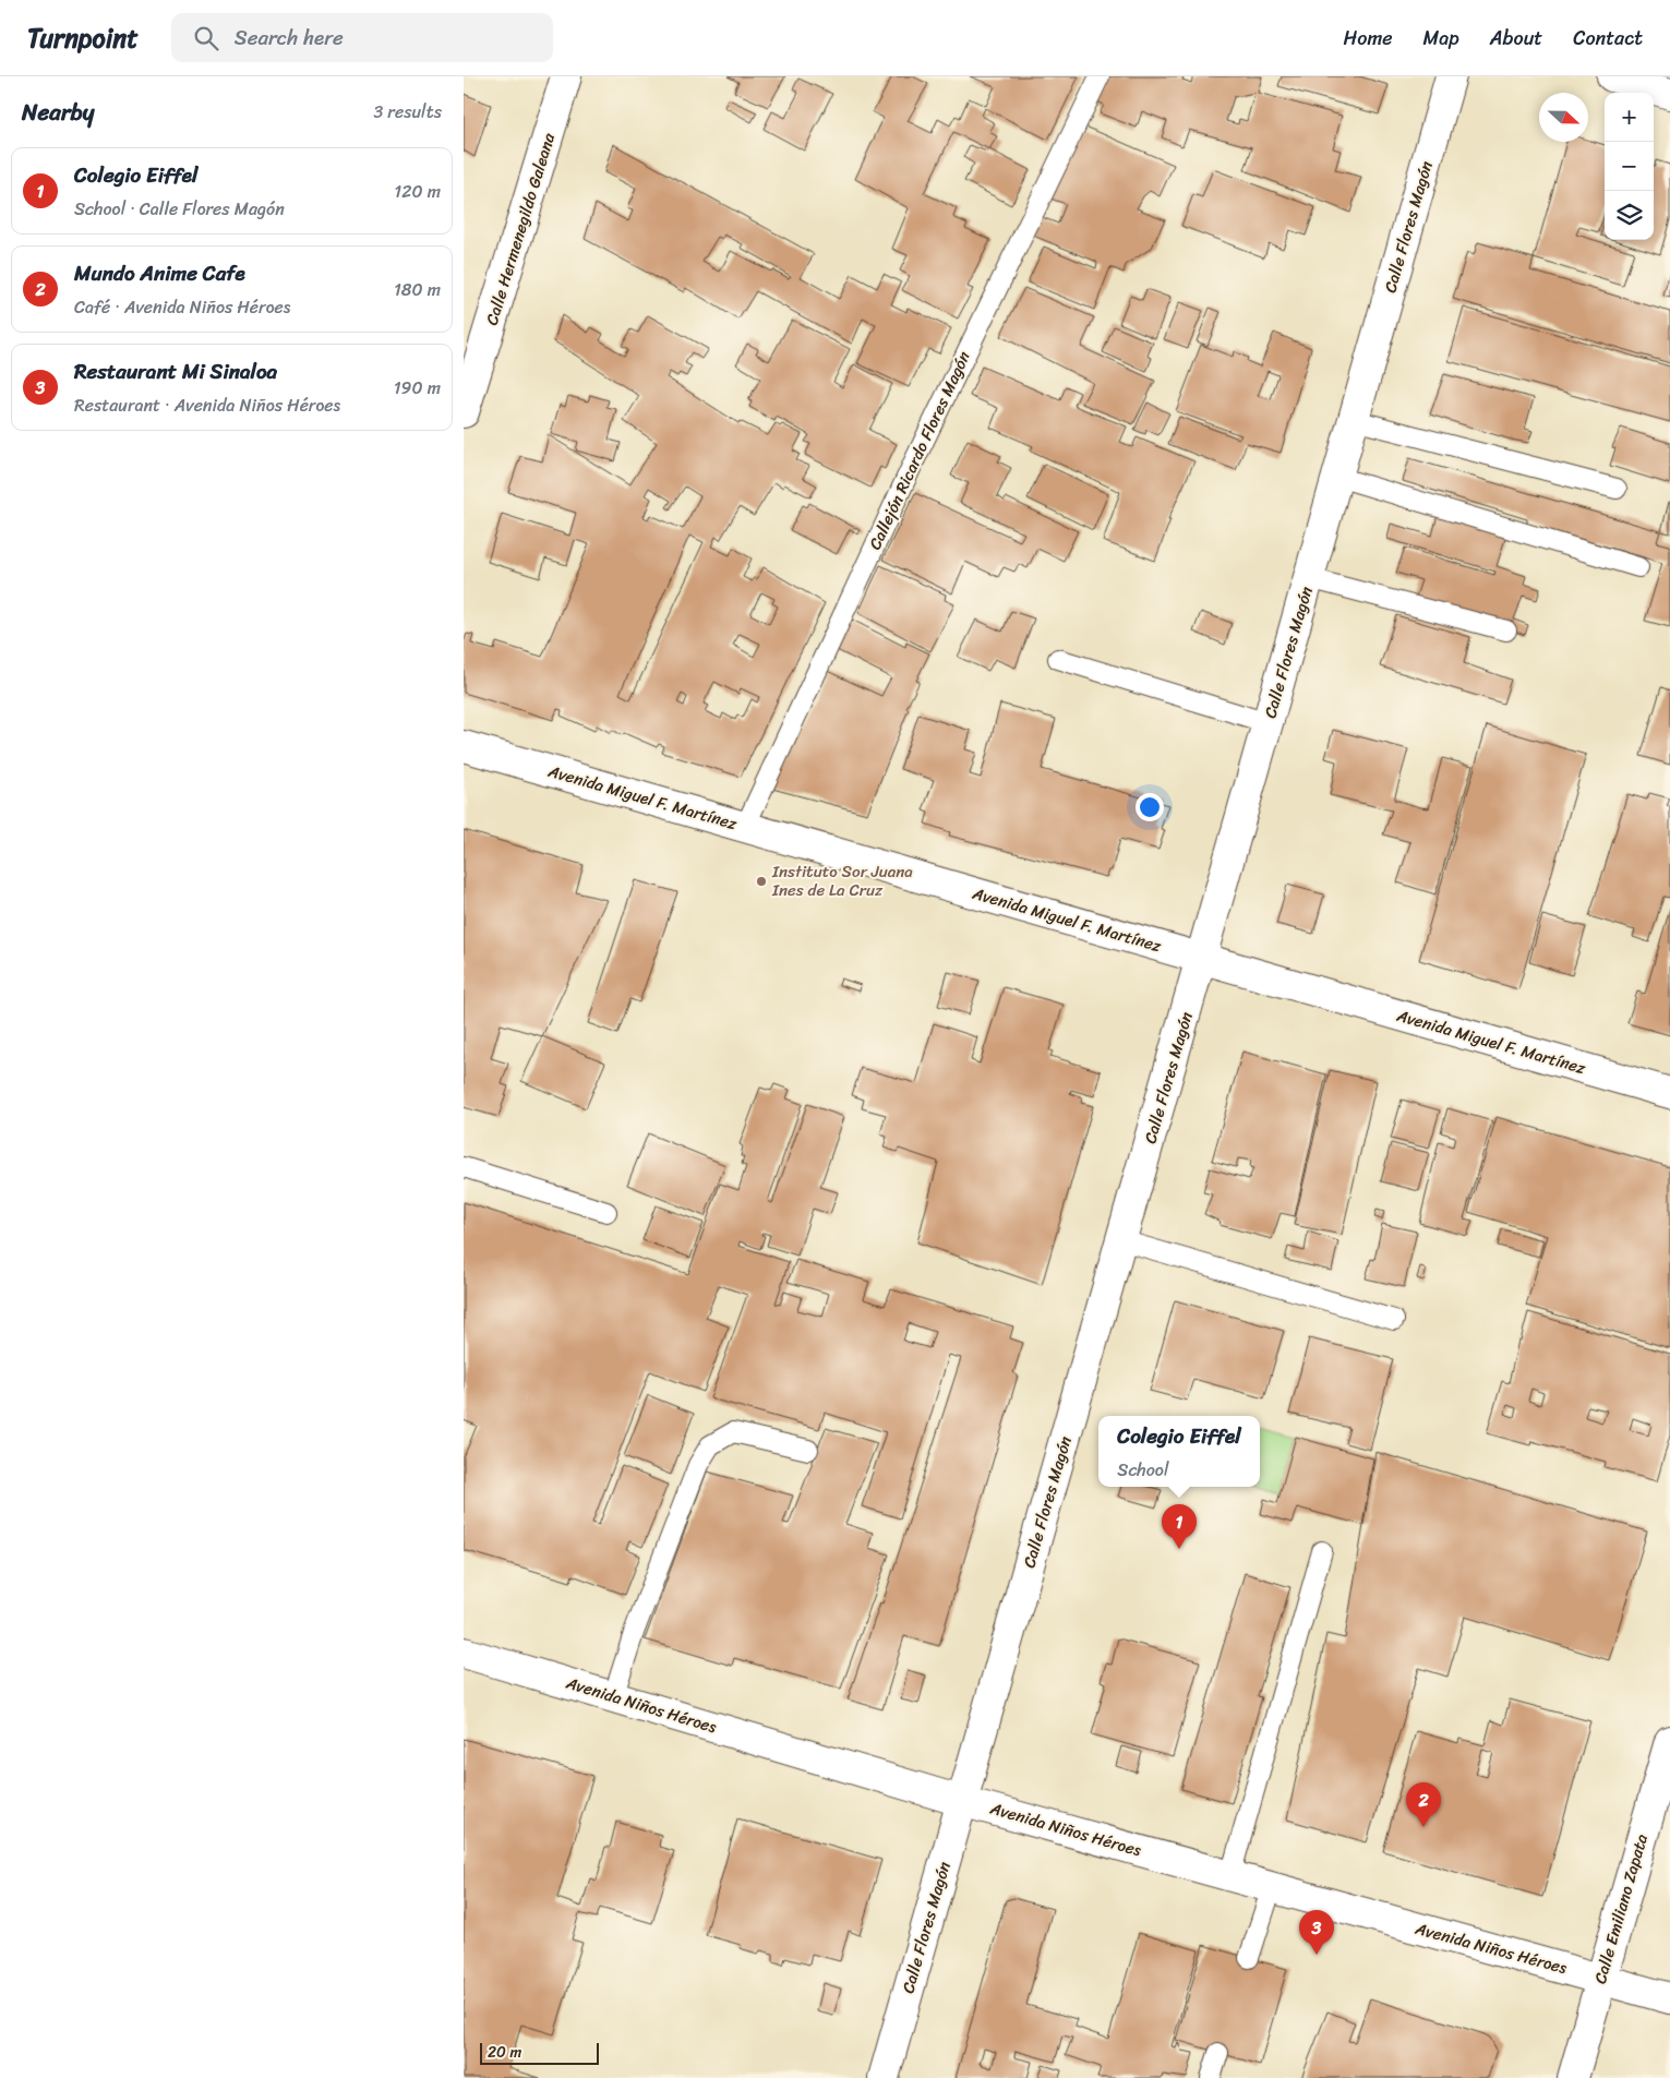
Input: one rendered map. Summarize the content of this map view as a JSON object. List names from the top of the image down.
{
  "streets": {
    "street": [
      "Calle Flores Magón",
      "Calle Hermenegildo Galeana",
      "Avenida Miguel F. Martínez",
      "Avenida Niños Héroes",
      "Calle Emiliano Zapata"
    ],
    "lane": ["Callejón Ricardo Flores Magón"]
  },
  "crossings": [
    ["Calle Flores Magón", "Avenida Miguel F. Martínez"],
    ["Calle Flores Magón", "Avenida Niños Héroes"],
    ["Callejón Ricardo Flores Magón", "Avenida Miguel F. Martínez"],
    ["Avenida Niños Héroes", "Calle Emiliano Zapata"]
  ],
  "places": ["Instituto Sor Juana Ines de La Cruz"],
  "scale_bar": "20 m",
  "north": "right",
  "page": {
    "header": "Turnpoint",
    "search": "Search here",
    "nav": [
      "Home",
      "Map",
      "About",
      "Contact"
    ],
    "heading": ["Nearby", "3 results"],
    "map_buttons": ["+", "−"],
    "list": [
      {
        "mark": "1",
        "name": "Colegio Eiffel",
        "note": "School · Calle Flores Magón",
        "value": "120 m"
      },
      {
        "mark": "2",
        "name": "Mundo Anime Cafe",
        "note": "Café · Avenida Niños Héroes",
        "value": "180 m"
      },
      {
        "mark": "3",
        "name": "Restaurant Mi Sinaloa",
        "note": "Restaurant · Avenida Niños Héroes",
        "value": "190 m"
      }
    ],
    "popup": ["Colegio Eiffel", "School"],
    "pins": ["1", "2", "3"],
    "scale": "20 m"
  }
}
